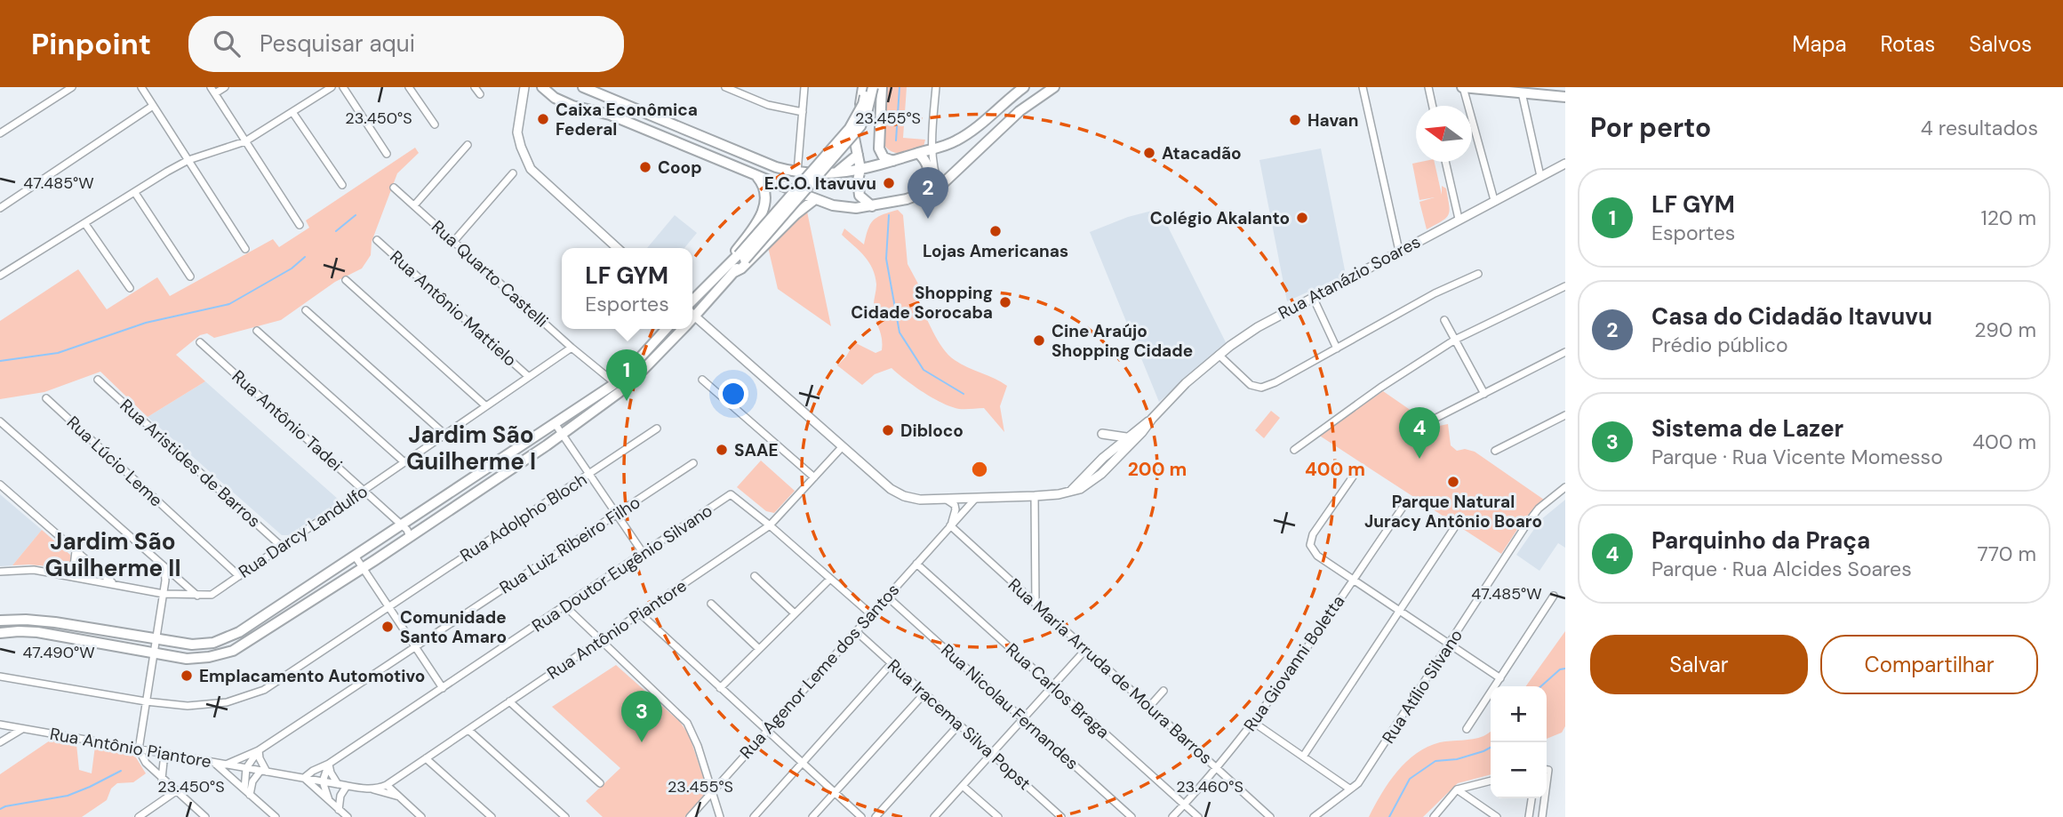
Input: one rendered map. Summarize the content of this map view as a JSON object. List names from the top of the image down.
{
  "streets": {
    "street": [
      "Rua Quarto Castelli",
      "Rua Atanázio Soares",
      "Rua Antônio Mattielo",
      "Rua Antônio Tadei",
      "Rua Lúcio Leme",
      "Rua Aristides de Barros",
      "Rua Adolpho Bloch",
      "Rua Darcy Landulfo",
      "Rua Luiz Ribeiro Filho",
      "Rua Doutor Eugênio Silvano",
      "Rua Antônio Piantore",
      "Rua Giovanni Boletta",
      "Rua Agenor Leme dos Santos",
      "Rua Maria Arruda de Moura Barros",
      "Rua Atílio Silvano",
      "Rua Carlos Braga",
      "Rua Nicolau Fernandes",
      "Rua Iracema Silva Popst"
    ]
  },
  "crossings": [
    ["Rua Quarto Castelli", "Rua Darcy Landulfo"],
    ["Rua Atanázio Soares", "Rua Antônio Piantore"],
    ["Rua Atanázio Soares", "Rua Agenor Leme dos Santos"],
    ["Rua Antônio Mattielo", "Rua Darcy Landulfo"],
    ["Rua Antônio Tadei", "Rua Darcy Landulfo"],
    ["Rua Lúcio Leme", "Rua Darcy Landulfo"],
    ["Rua Aristides de Barros", "Rua Darcy Landulfo"],
    ["Rua Luiz Ribeiro Filho", "Rua Antônio Piantore"],
    ["Rua Doutor Eugênio Silvano", "Rua Antônio Piantore"],
    ["Rua Doutor Eugênio Silvano", "Rua Agenor Leme dos Santos"],
    ["Rua Giovanni Boletta", "Rua Maria Arruda de Moura Barros"],
    ["Rua Giovanni Boletta", "Rua Carlos Braga"],
    ["Rua Agenor Leme dos Santos", "Rua Maria Arruda de Moura Barros"],
    ["Rua Agenor Leme dos Santos", "Rua Carlos Braga"],
    ["Rua Agenor Leme dos Santos", "Rua Nicolau Fernandes"],
    ["Rua Agenor Leme dos Santos", "Rua Iracema Silva Popst"]
  ],
  "districts": ["Jardim São Guilherme I", "Jardim São Guilherme II"],
  "places": [
    "Caixa Econômica Federal",
    "Havan",
    "Atacadão",
    "Coop",
    "E.C.O. Itavuvu",
    "Colégio Akalanto",
    "Lojas Americanas",
    "Shopping Cidade Sorocaba",
    "Cine Araújo Shopping Cidade",
    "Dibloco",
    "SAAE",
    "Parque Natural Juracy Antônio Boaro",
    "Comunidade Santo Amaro",
    "Emplacamento Automotivo"
  ],
  "north": "left",
  "page": {
    "header": "Pinpoint",
    "search": "Pesquisar aqui",
    "nav": ["Mapa", "Rotas", "Salvos"],
    "heading": ["Por perto", "4 resultados"],
    "pins": [
      "2",
      "1",
      "4",
      "3"
    ],
    "list": [
      {
        "mark": "1",
        "name": "LF GYM",
        "note": "Esportes",
        "value": "120 m"
      },
      {
        "mark": "2",
        "name": "Casa do Cidadão Itavuvu",
        "note": "Prédio público",
        "value": "290 m"
      },
      {
        "mark": "3",
        "name": "Sistema de Lazer",
        "note": "Parque · Rua Vicente Momesso",
        "value": "400 m"
      },
      {
        "mark": "4",
        "name": "Parquinho da Praça",
        "note": "Parque · Rua Alcides Soares",
        "value": "770 m"
      }
    ],
    "popup": ["LF GYM", "Esportes"],
    "buttons": ["Salvar", "Compartilhar"],
    "map_buttons": ["+", "−"]
  },
  "coordinates": [
    "23.450°S",
    "23.455°S",
    "47.485°W",
    "47.490°W",
    "23.460°S"
  ],
  "rings": ["200 m", "400 m"]
}
